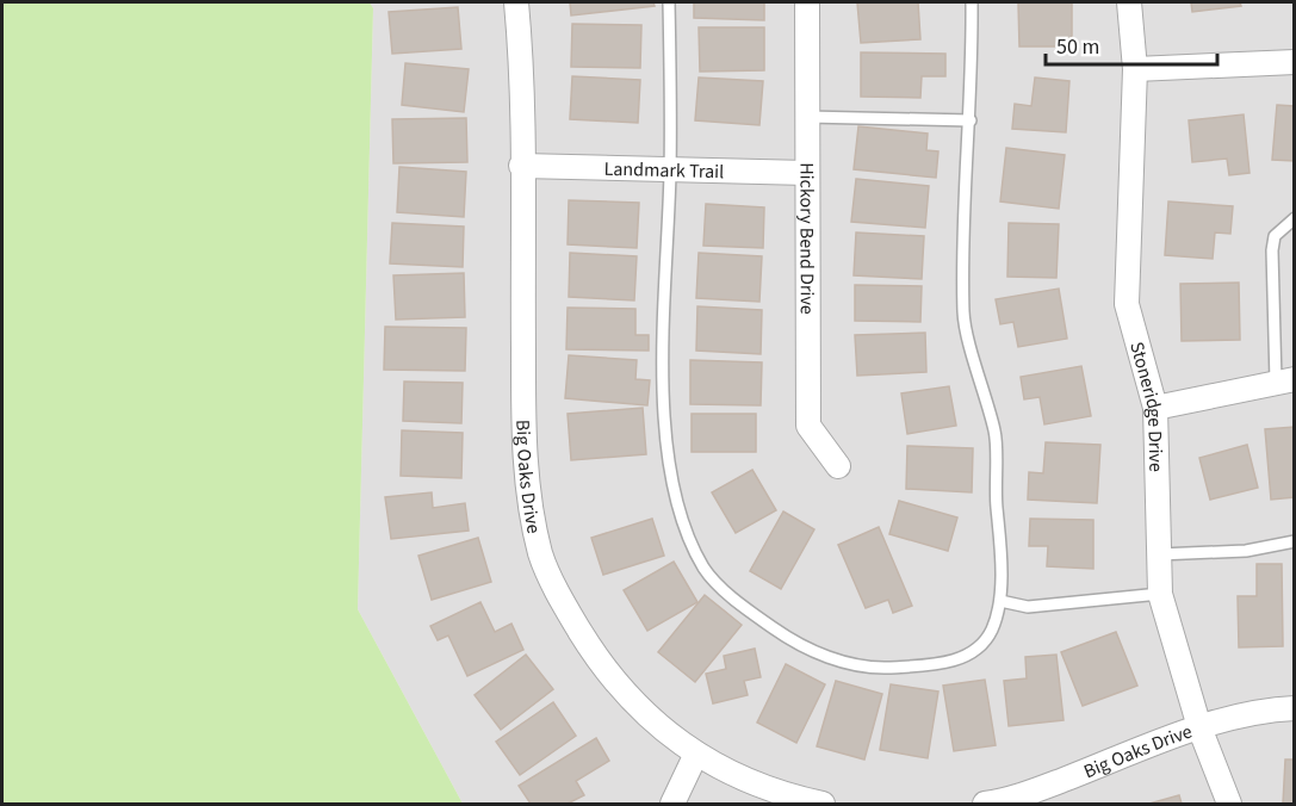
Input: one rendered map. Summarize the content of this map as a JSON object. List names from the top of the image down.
{
  "streets": {
    "street": [
      "Landmark Trail",
      "Hickory Bend Drive",
      "Stoneridge Drive",
      "Big Oaks Drive"
    ]
  },
  "crossings": [
    ["Landmark Trail", "Hickory Bend Drive"],
    ["Landmark Trail", "Big Oaks Drive"],
    ["Stoneridge Drive", "Big Oaks Drive"]
  ],
  "scale_bar": "50 m"
}
